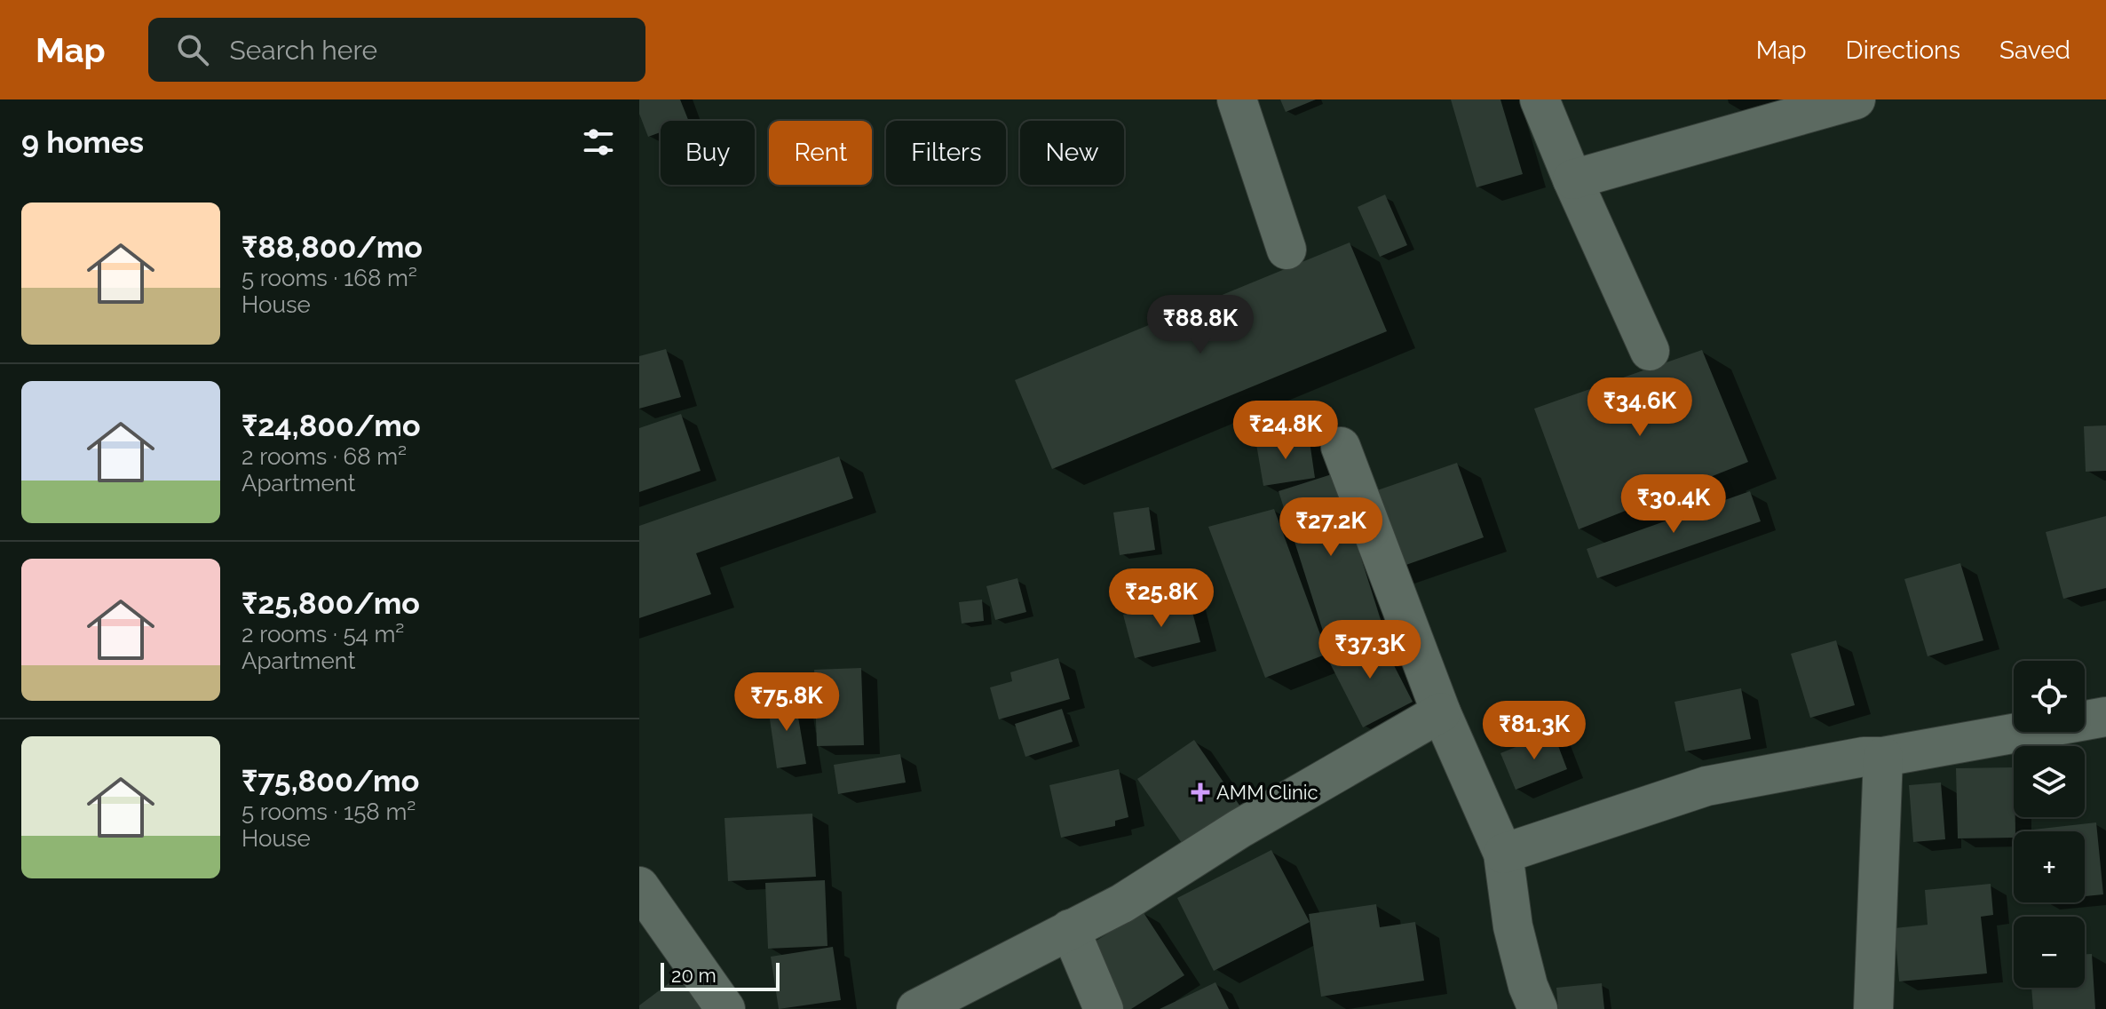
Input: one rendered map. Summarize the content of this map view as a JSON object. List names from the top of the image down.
{
  "places": {
    "health": ["AMM Clinic"]
  },
  "scale_bar": "20 m",
  "page": {
    "header": "Map",
    "search": "Search here",
    "nav": ["Map", "Directions", "Saved"],
    "heading": "9 homes",
    "chip": [
      "Buy",
      "Rent",
      "Filters",
      "New"
    ],
    "list": [
      {
        "name": "₹88,800/mo",
        "note": "5 rooms · 168 m² · House"
      },
      {
        "name": "₹24,800/mo",
        "note": "2 rooms · 68 m² · Apartment"
      },
      {
        "name": "₹25,800/mo",
        "note": "2 rooms · 54 m² · Apartment"
      },
      {
        "name": "₹75,800/mo",
        "note": "5 rooms · 158 m² · House"
      }
    ],
    "price": [
      "₹88.8K",
      "₹34.6K",
      "₹24.8K",
      "₹30.4K",
      "₹27.2K",
      "₹25.8K",
      "₹37.3K",
      "₹75.8K",
      "₹81.3K"
    ],
    "map_buttons": ["+", "−"],
    "scale": "20 m"
  }
}
